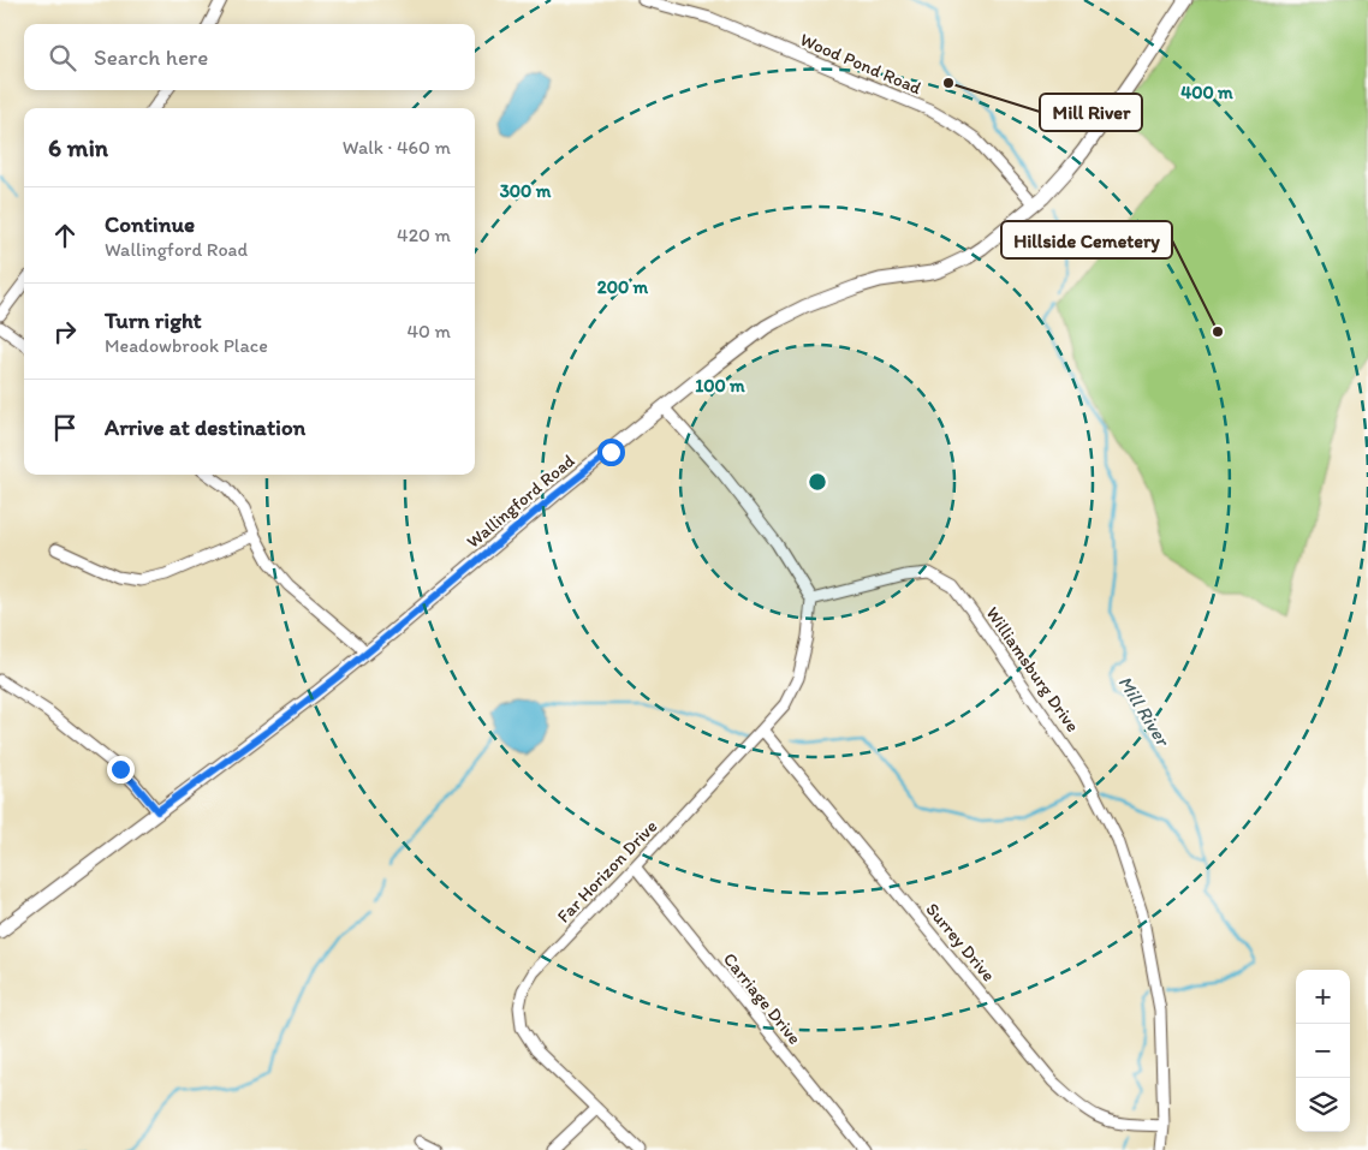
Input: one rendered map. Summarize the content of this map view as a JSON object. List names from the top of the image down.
{
  "streets": {
    "street": [
      "Wood Pond Road",
      "Wallingford Road",
      "Williamsburg Drive",
      "Far Horizon Drive",
      "Surrey Drive",
      "Carriage Drive"
    ]
  },
  "crossings": [
    ["Wood Pond Road", "Wallingford Road"],
    ["Williamsburg Drive", "Far Horizon Drive"],
    ["Williamsburg Drive", "Surrey Drive"],
    ["Far Horizon Drive", "Surrey Drive"],
    ["Far Horizon Drive", "Carriage Drive"]
  ],
  "water": ["Mill River"],
  "places": ["Mill River", "Hillside Cemetery"],
  "page": {
    "search": "Search here",
    "heading": ["6 min", "Walk · 460 m"],
    "list": [
      ["Continue", "Wallingford Road", "420 m"],
      ["Turn right", "Meadowbrook Place", "40 m"],
      "Arrive at destination"
    ],
    "map_buttons": ["+", "−"]
  },
  "rings": [
    "400 m",
    "300 m",
    "200 m",
    "100 m"
  ]
}
